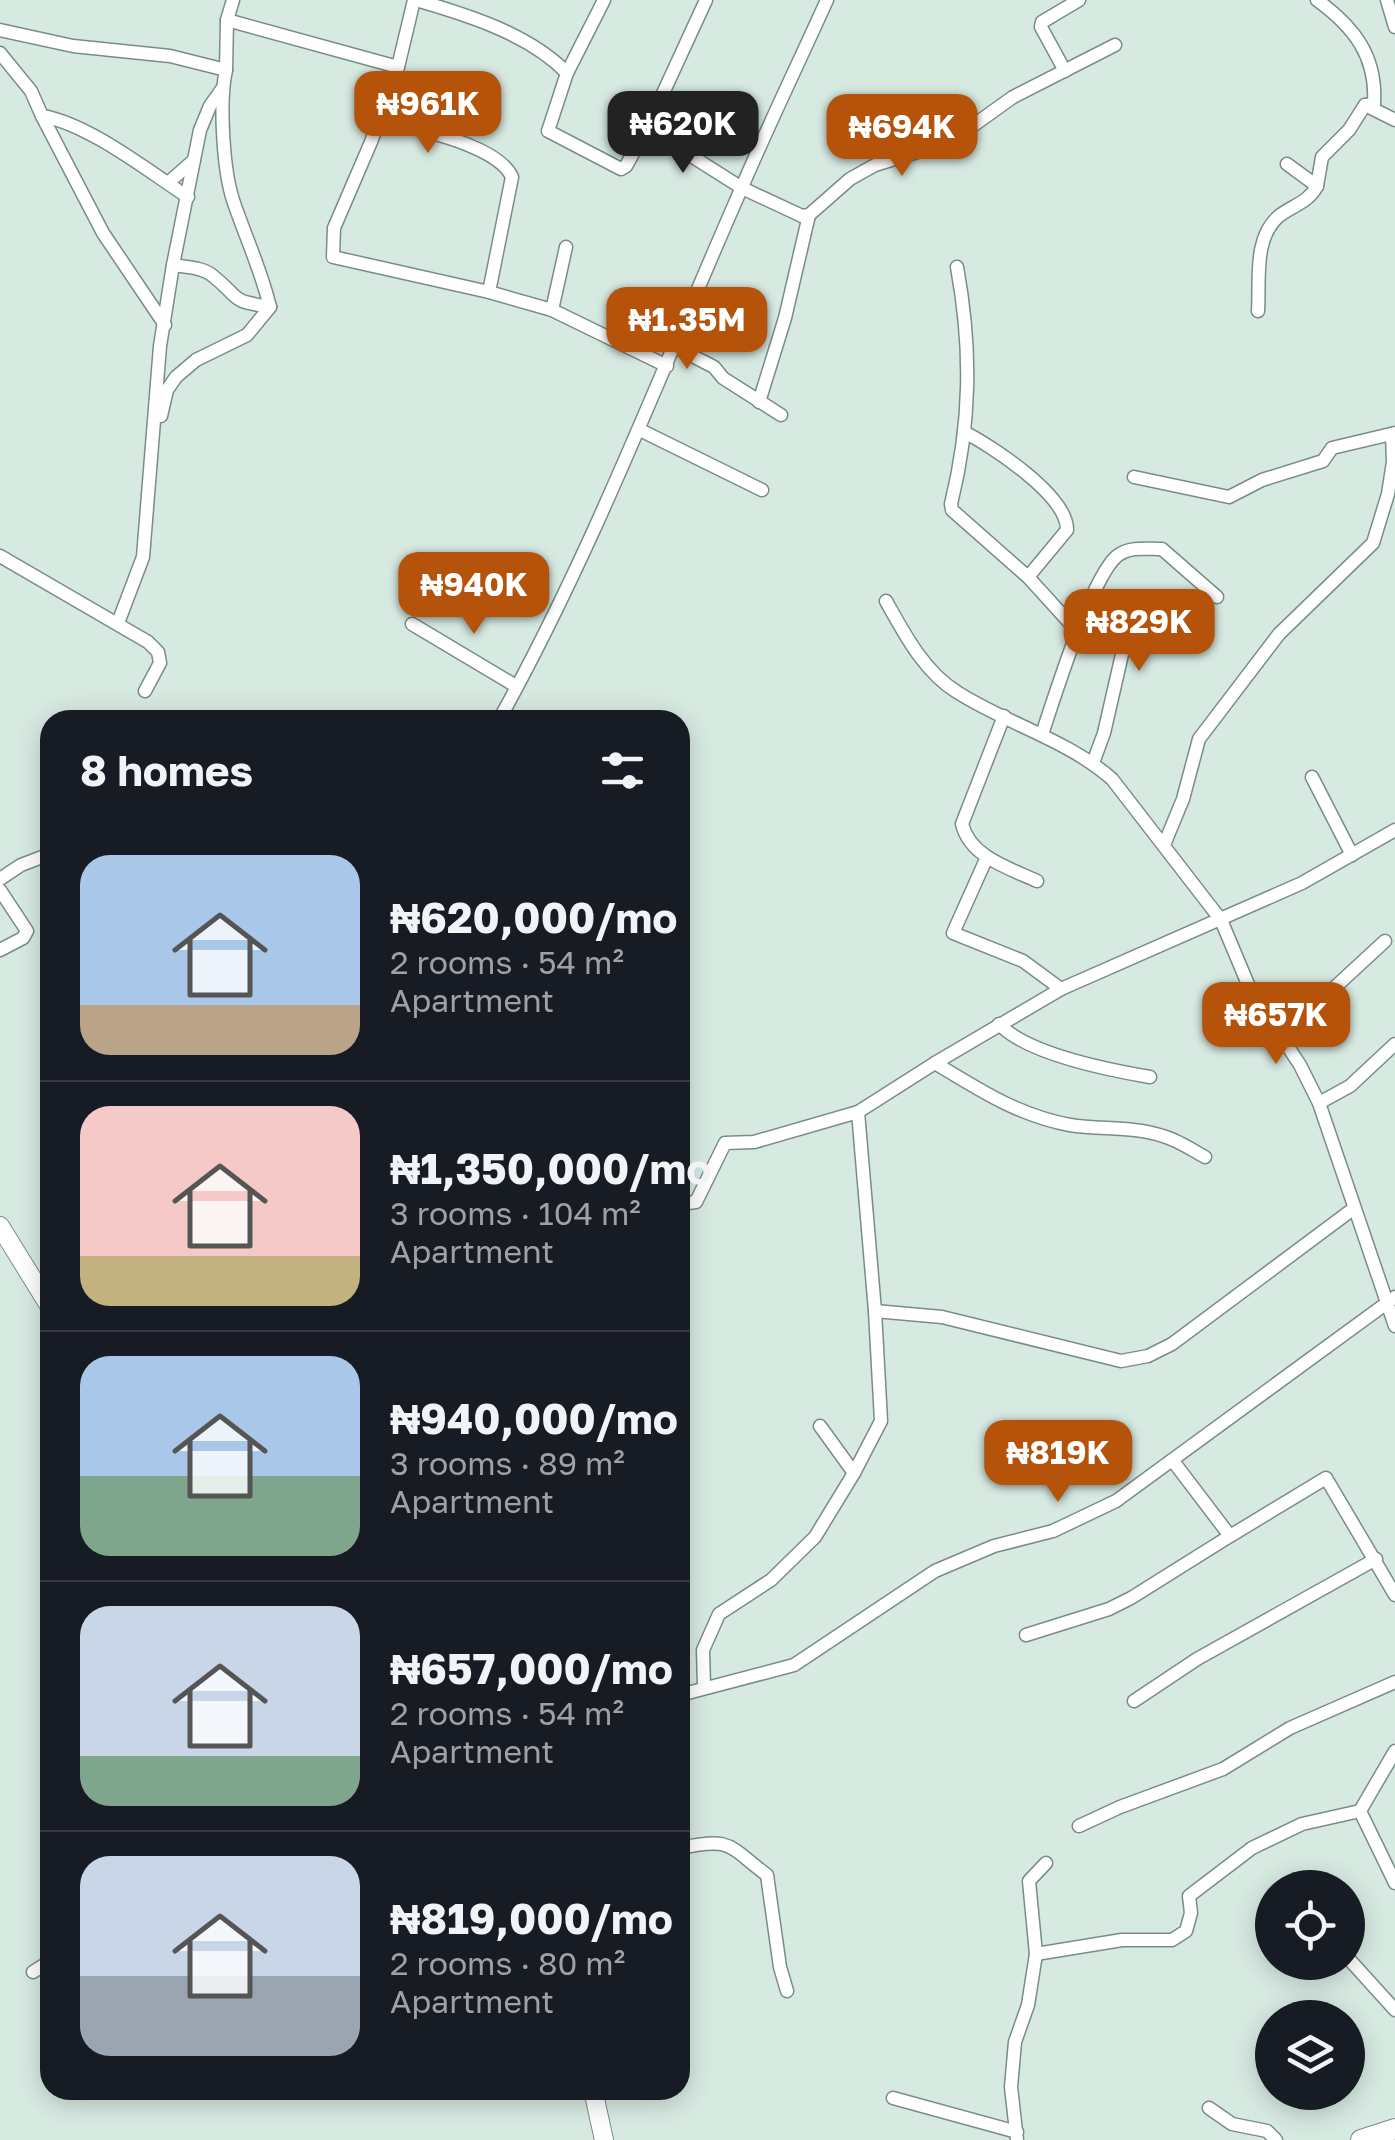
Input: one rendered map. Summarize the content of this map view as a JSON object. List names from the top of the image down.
{
  "page": {
    "price": [
      "₦961K",
      "₦620K",
      "₦694K",
      "₦1.35M",
      "₦940K",
      "₦829K",
      "₦657K",
      "₦819K"
    ],
    "heading": "8 homes",
    "list": [
      {
        "name": "₦620,000/mo",
        "note": "2 rooms · 54 m² · Apartment"
      },
      {
        "name": "₦1,350,000/mo",
        "note": "3 rooms · 104 m² · Apartment"
      },
      {
        "name": "₦940,000/mo",
        "note": "3 rooms · 89 m² · Apartment"
      },
      {
        "name": "₦657,000/mo",
        "note": "2 rooms · 54 m² · Apartment"
      },
      {
        "name": "₦819,000/mo",
        "note": "2 rooms · 80 m² · Apartment"
      }
    ]
  }
}
